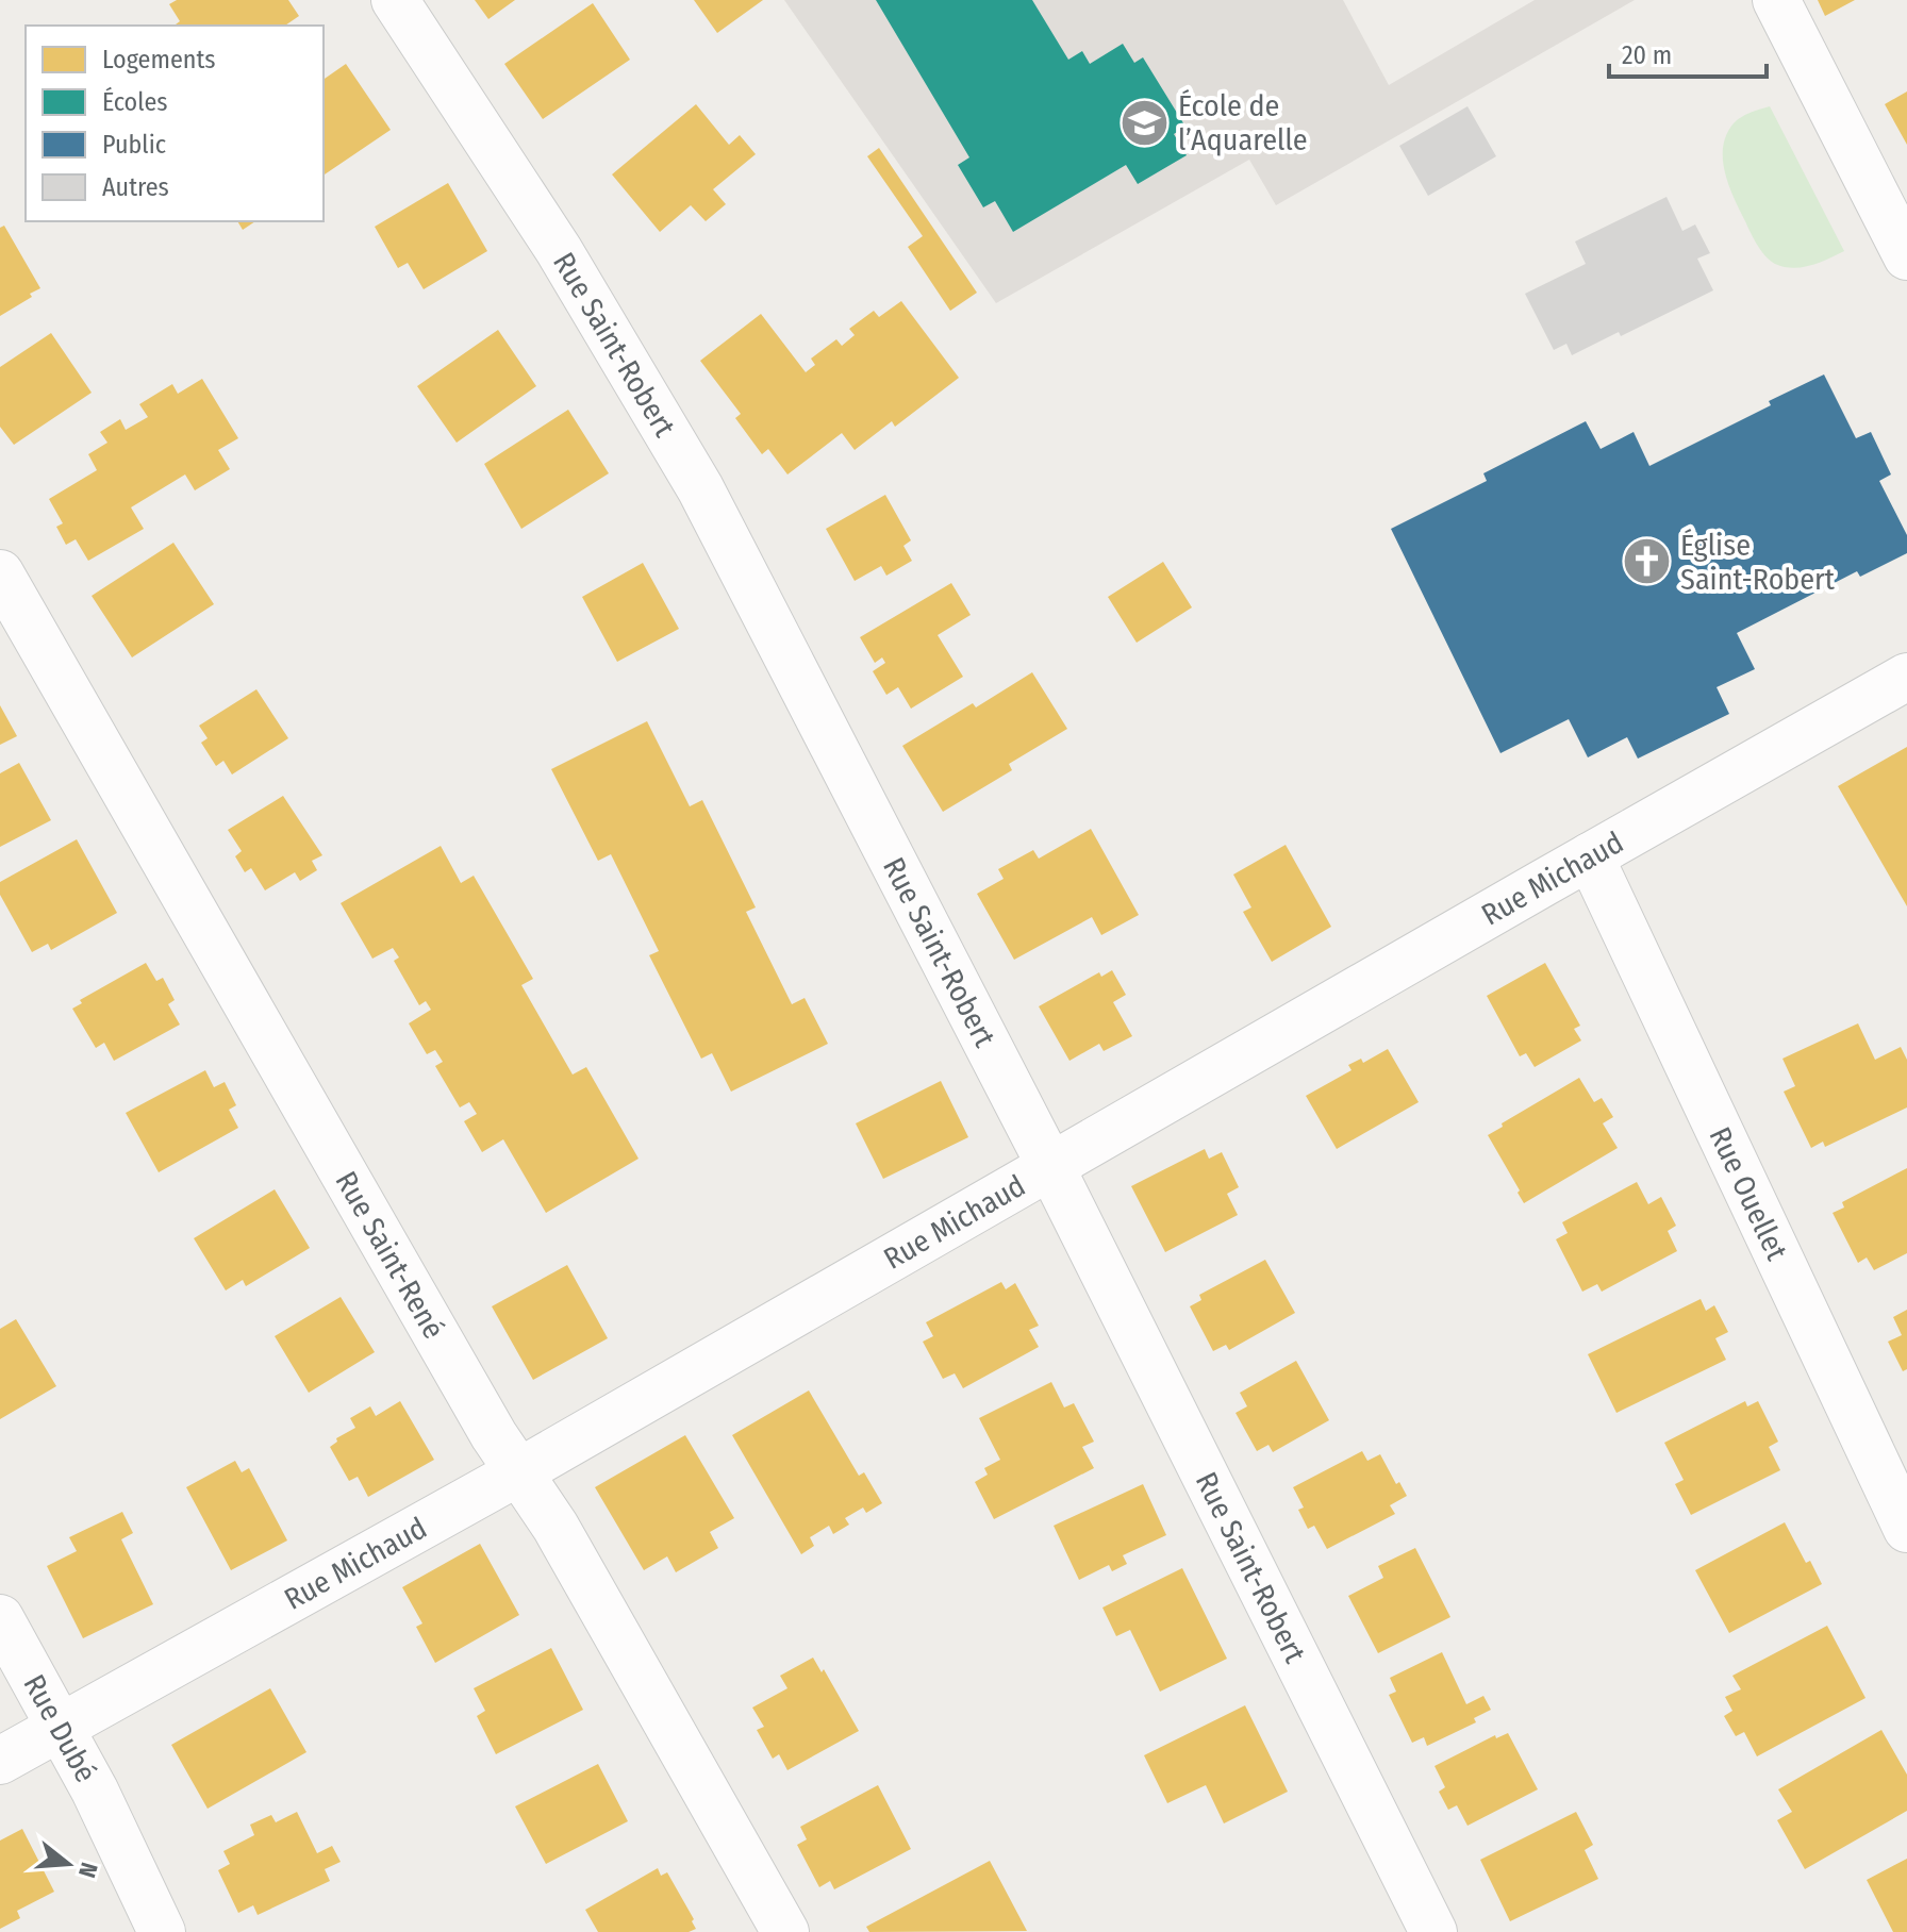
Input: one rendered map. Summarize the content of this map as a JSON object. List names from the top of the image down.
{
  "streets": {
    "street": [
      "Rue Saint-Robert",
      "Rue Michaud",
      "Rue Ouellet",
      "Rue Saint-René",
      "Rue Dubé"
    ]
  },
  "crossings": [
    ["Rue Saint-Robert", "Rue Michaud"],
    ["Rue Michaud", "Rue Ouellet"],
    ["Rue Michaud", "Rue Saint-René"],
    ["Rue Michaud", "Rue Dubé"]
  ],
  "places": {
    "school or university": ["École de l’Aquarelle"],
    "church": ["Église Saint-Robert"]
  },
  "legend": [
    "Logements",
    "Écoles",
    "Public",
    "Autres"
  ],
  "scale_bar": "20 m",
  "north": "right"
}
